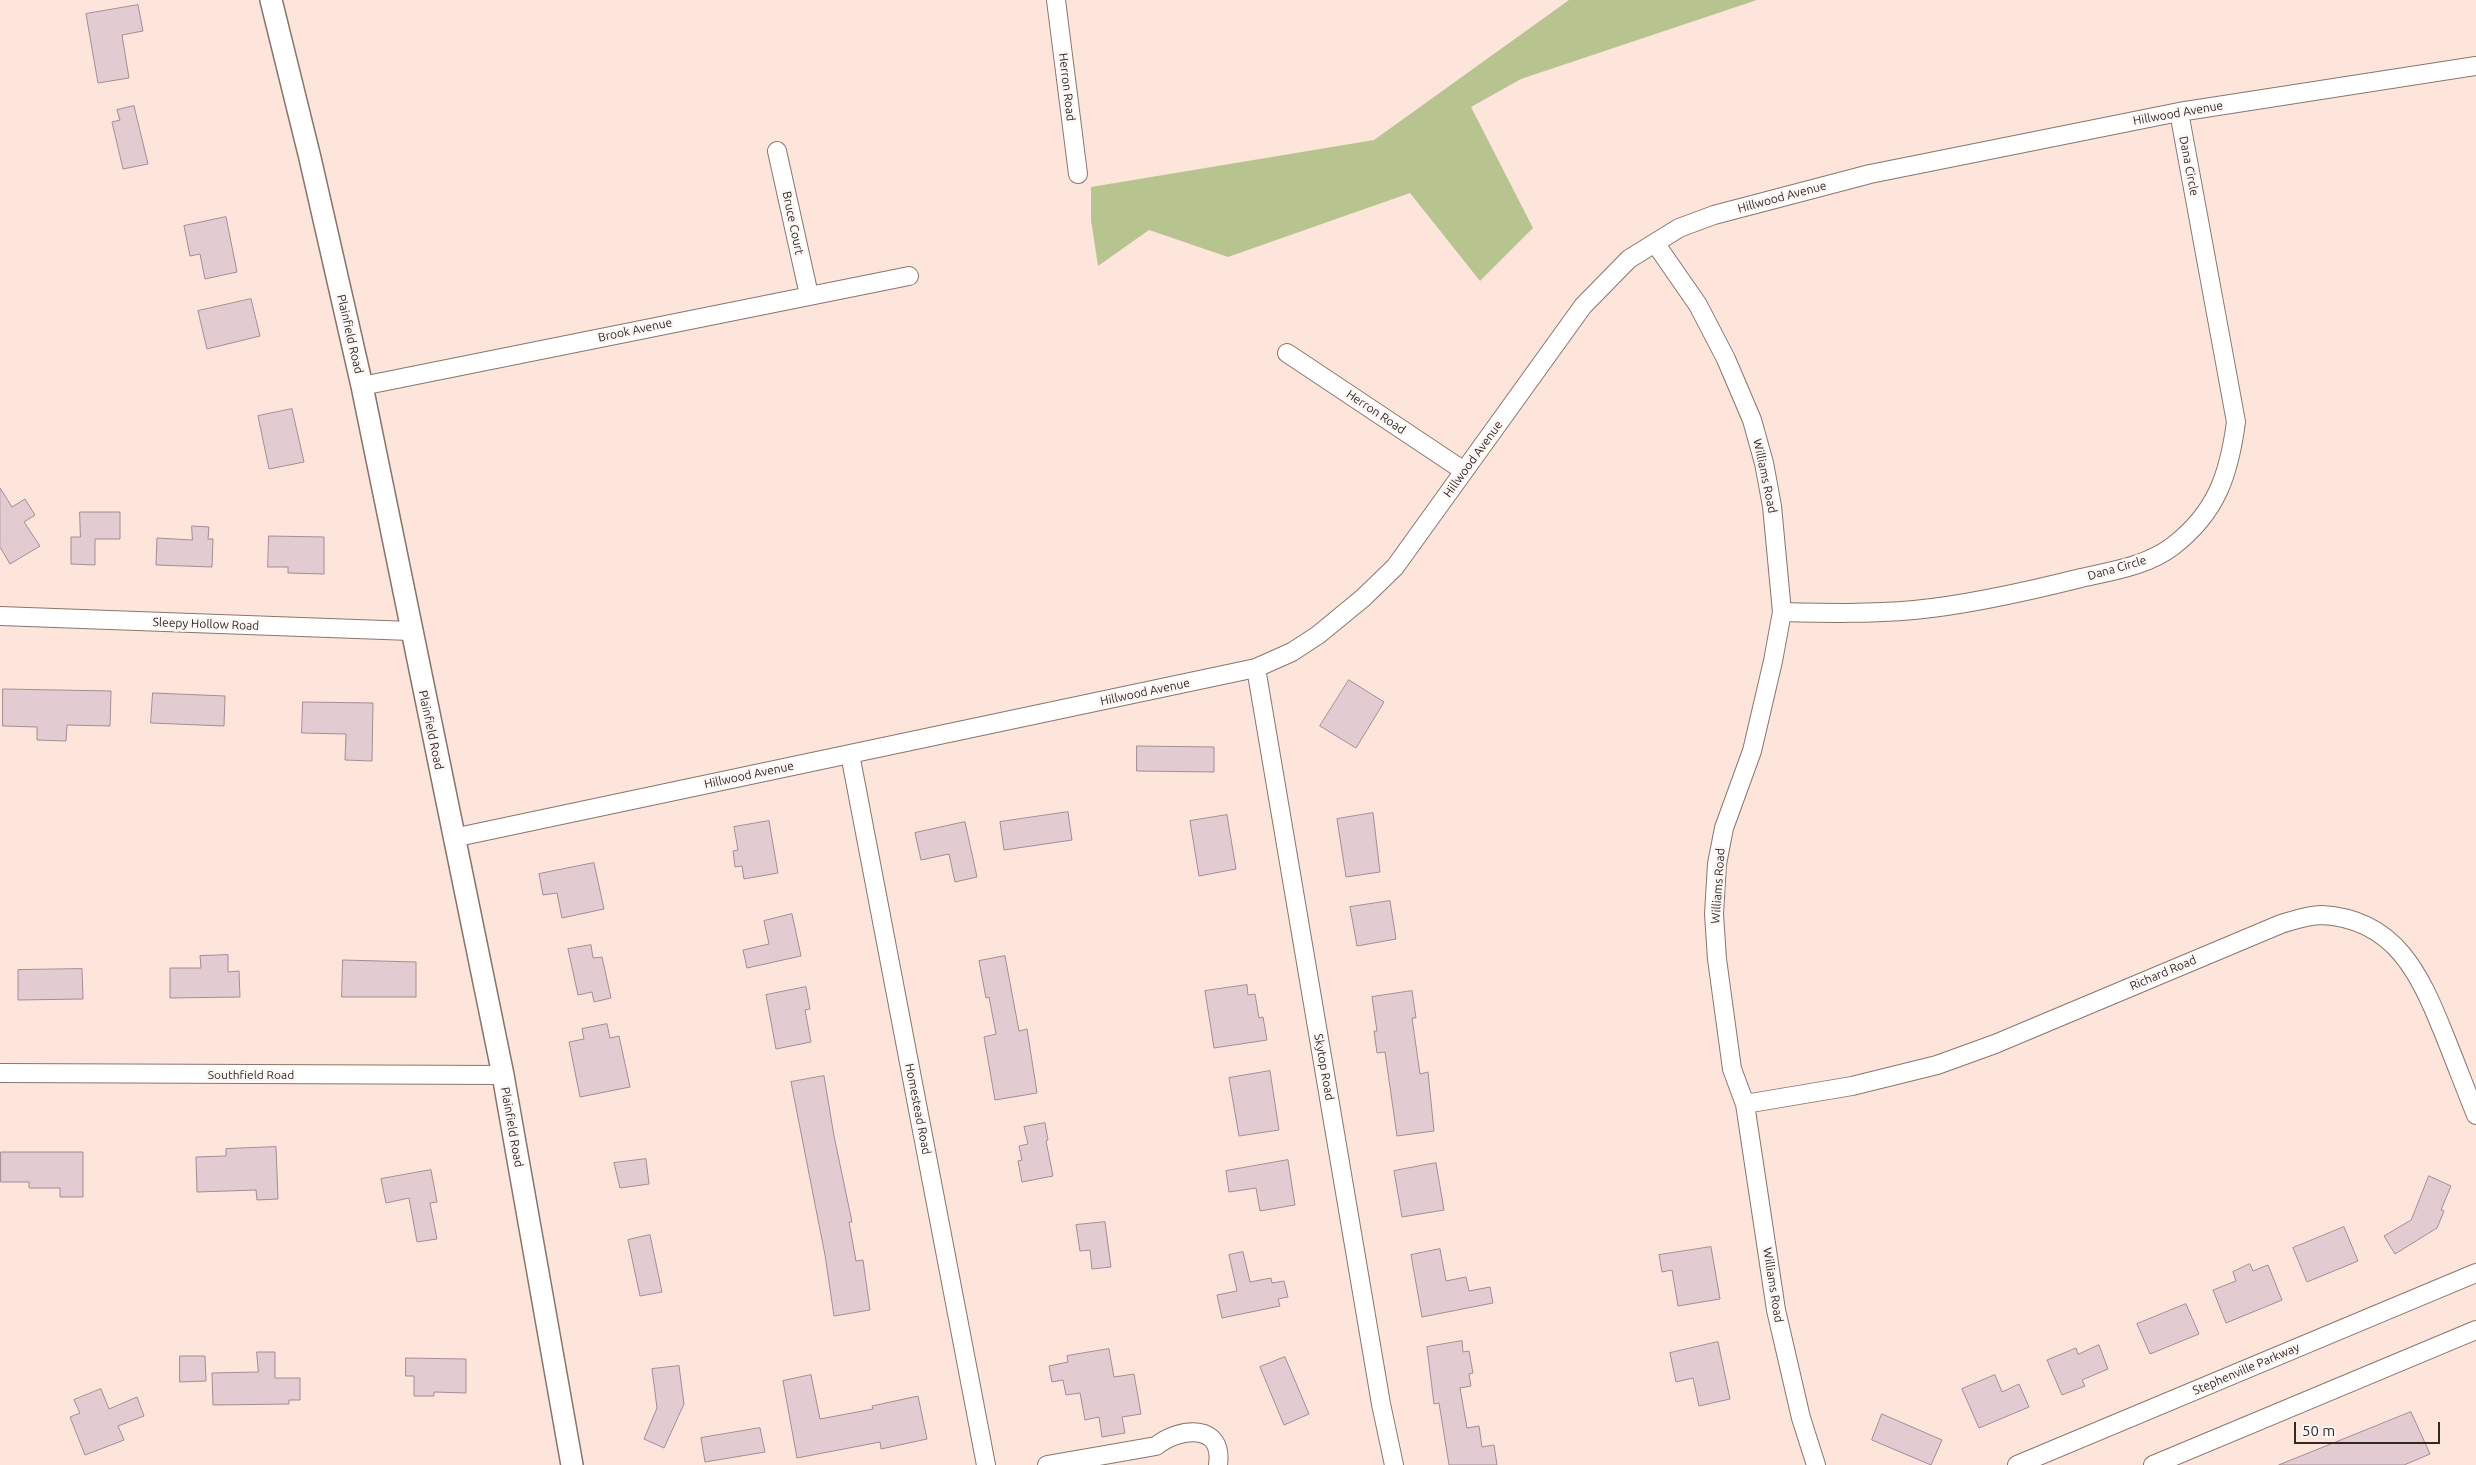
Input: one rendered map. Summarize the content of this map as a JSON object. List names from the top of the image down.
{
  "streets": {
    "street": [
      "Herron Road",
      "Hillwood Avenue",
      "Dana Circle",
      "Bruce Court",
      "Brook Avenue",
      "Plainfield Road",
      "Williams Road",
      "Sleepy Hollow Road",
      "Richard Road",
      "Skytop Road",
      "Southfield Road",
      "Homestead Road",
      "Stephenville Parkway"
    ]
  },
  "crossings": [
    ["Herron Road", "Hillwood Avenue"],
    ["Hillwood Avenue", "Dana Circle"],
    ["Hillwood Avenue", "Plainfield Road"],
    ["Hillwood Avenue", "Williams Road"],
    ["Hillwood Avenue", "Skytop Road"],
    ["Hillwood Avenue", "Homestead Road"],
    ["Dana Circle", "Williams Road"],
    ["Bruce Court", "Brook Avenue"],
    ["Brook Avenue", "Plainfield Road"],
    ["Plainfield Road", "Sleepy Hollow Road"],
    ["Plainfield Road", "Southfield Road"],
    ["Williams Road", "Richard Road"]
  ],
  "scale_bar": "50 m"
}
